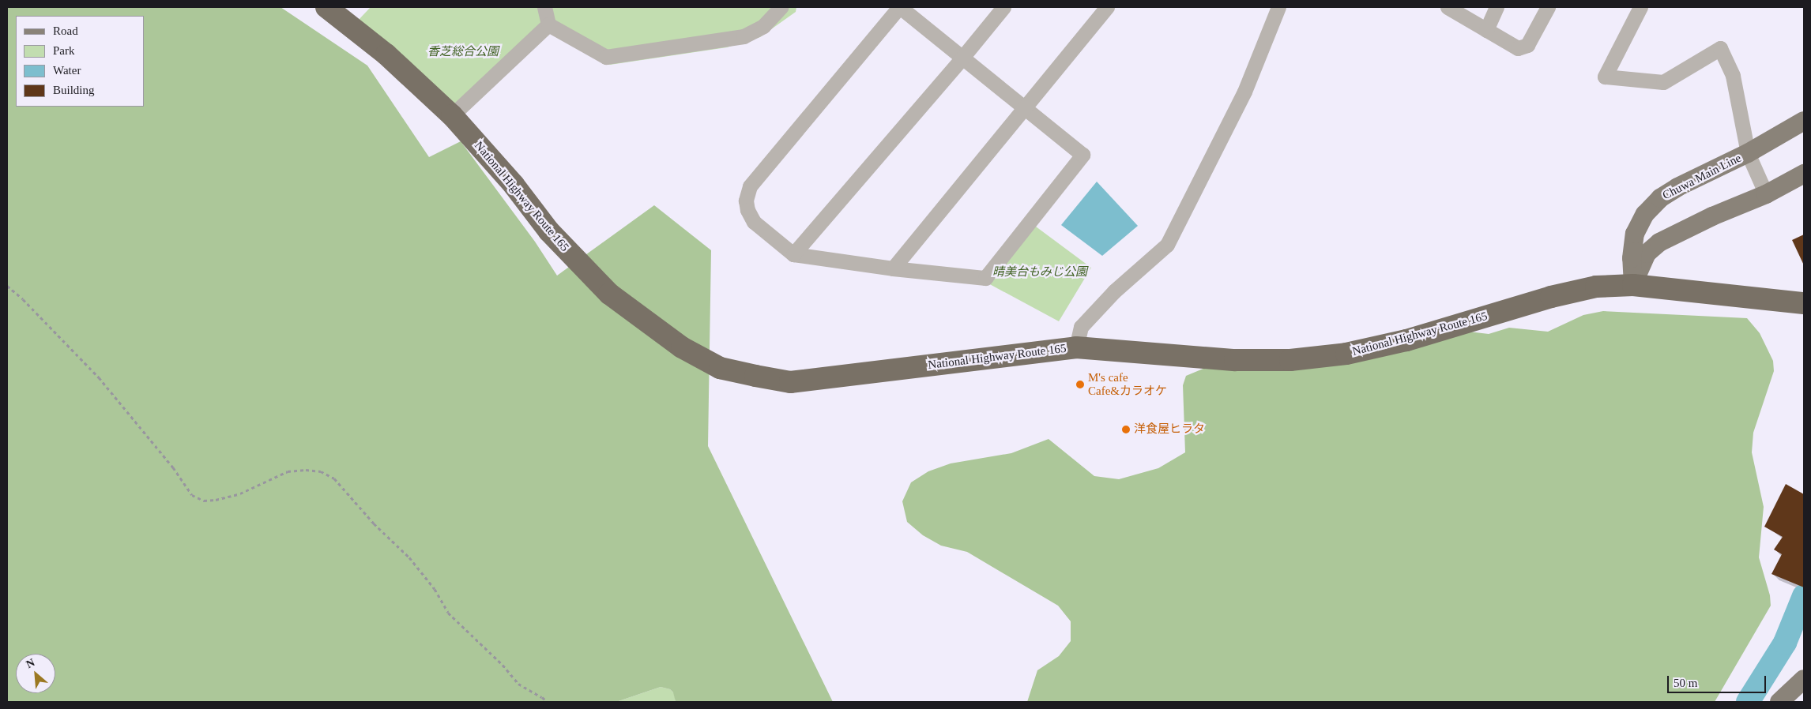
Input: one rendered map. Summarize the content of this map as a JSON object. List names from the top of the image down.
{
  "streets": {
    "highway": ["National Highway Route 165"],
    "main road": ["Chuwa Main Line"]
  },
  "crossings": [
    ["Chuwa Main Line", "National Highway Route 165"]
  ],
  "parks": ["香芝総合公園", "晴美台もみじ公園"],
  "places": ["M's cafe Cafe&カラオケ", "洋食屋ヒラタ"],
  "legend": [
    "Road",
    "Park",
    "Water",
    "Building"
  ],
  "scale_bar": "50 m",
  "north": "top left"
}
